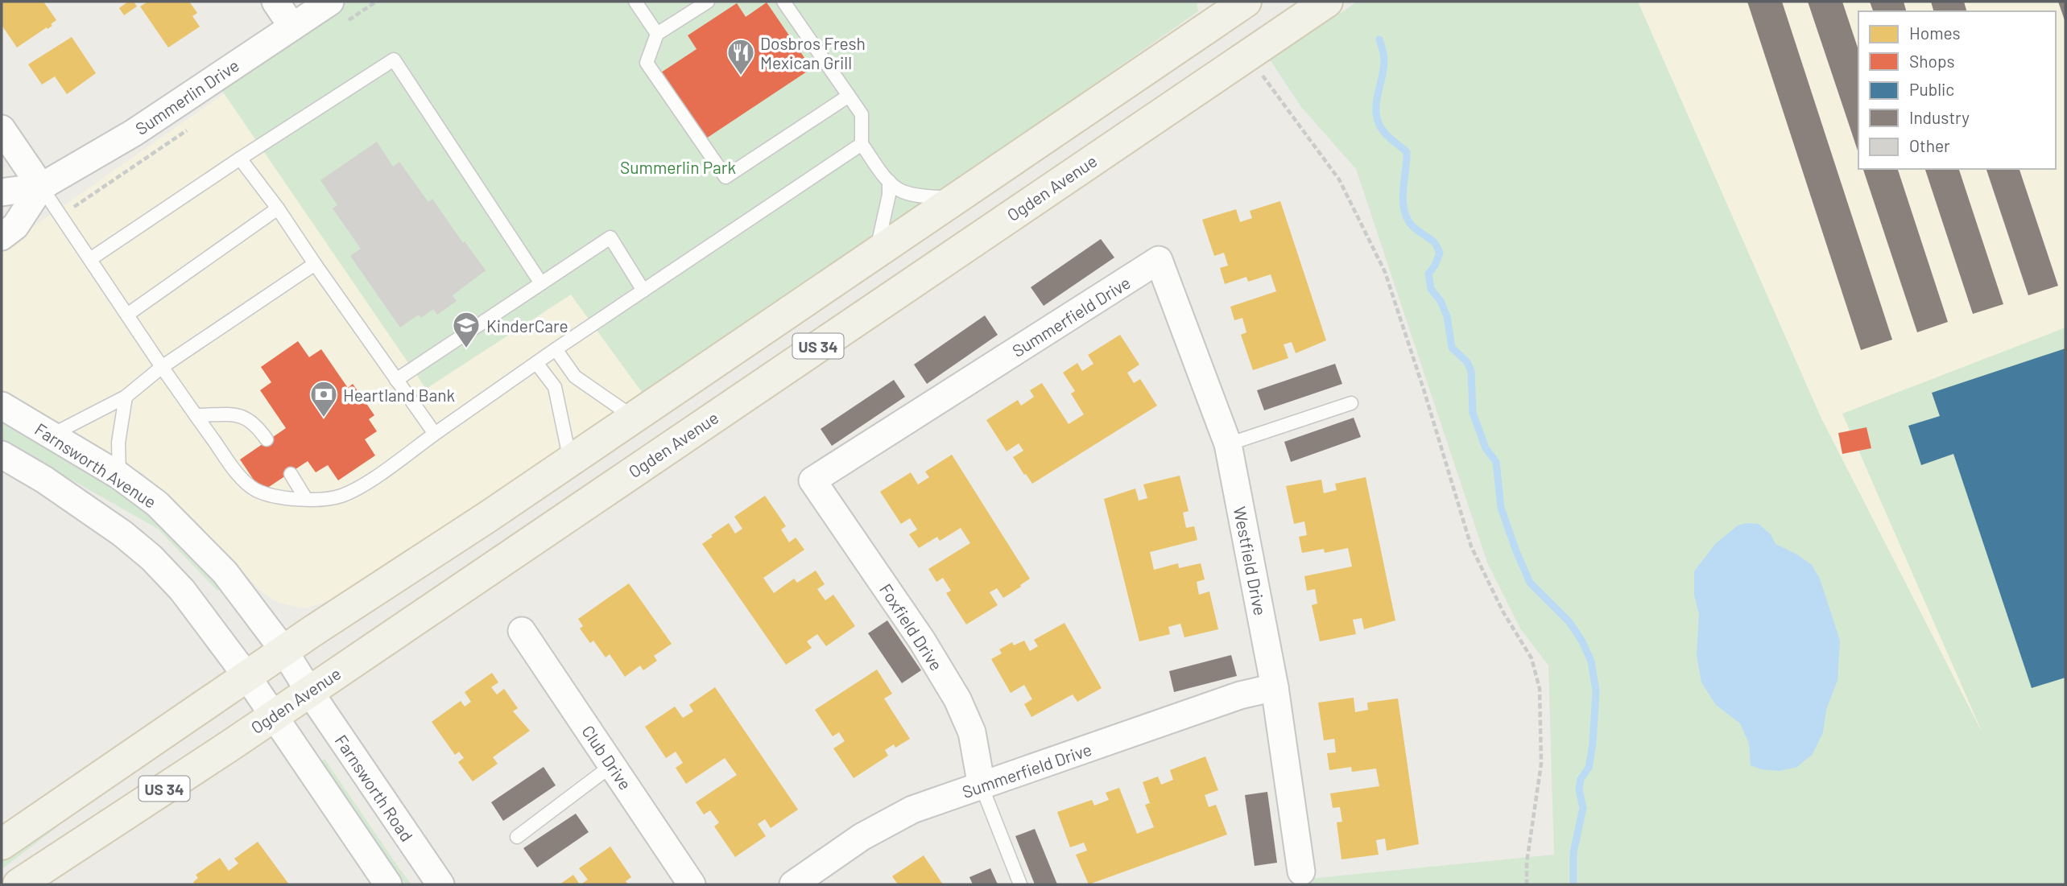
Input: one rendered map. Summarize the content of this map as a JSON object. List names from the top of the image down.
{
  "streets": {
    "main road": ["Ogden Avenue", "US 34"],
    "street": [
      "Summerlin Drive",
      "Summerfield Drive",
      "Farnsworth Avenue",
      "Westfield Drive",
      "Foxfield Drive",
      "Club Drive",
      "Farnsworth Road"
    ]
  },
  "crossings": [
    ["Ogden Avenue", "Farnsworth Avenue"],
    ["Ogden Avenue", "Farnsworth Road"],
    ["Summerfield Drive", "Westfield Drive"],
    ["Summerfield Drive", "Foxfield Drive"],
    ["US 34", "Farnsworth Avenue"],
    ["Farnsworth Avenue", "Farnsworth Road"]
  ],
  "parks": ["Summerlin Park"],
  "places": {
    "restaurant": ["Dosbros Fresh Mexican Grill"],
    "school or university": ["KinderCare"],
    "bank": ["Heartland Bank"]
  },
  "legend": [
    "Homes",
    "Shops",
    "Public",
    "Industry",
    "Other"
  ]
}
